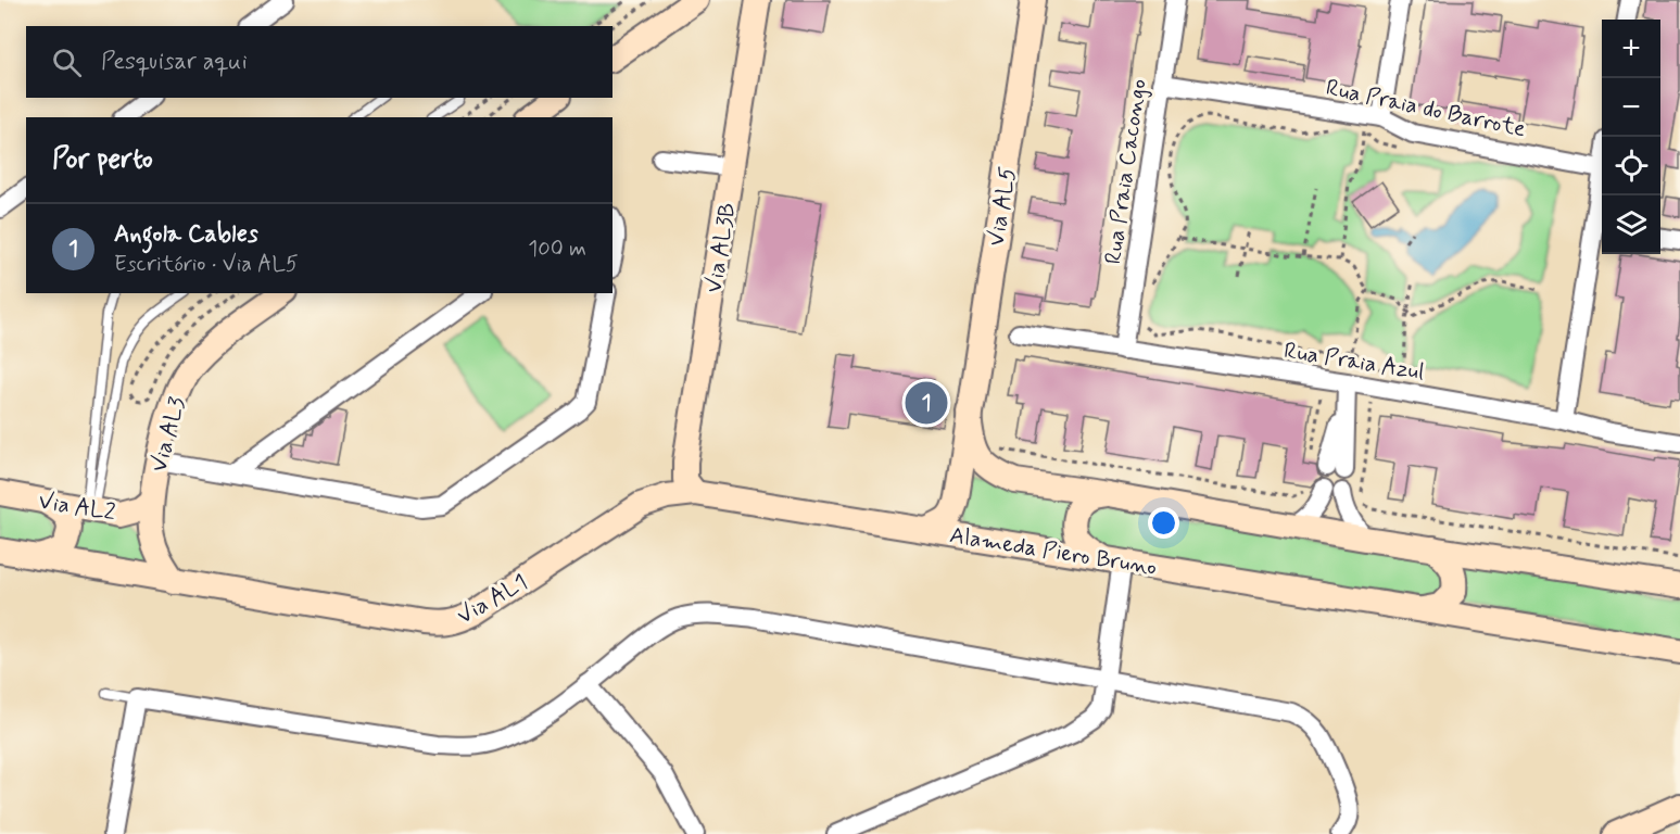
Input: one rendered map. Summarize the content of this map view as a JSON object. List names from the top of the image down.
{
  "streets": {
    "street": [
      "Rua Praia do Barrote",
      "Rua Praia Cacongo",
      "Via AL5",
      "Via AL3B",
      "Rua Praia Azul",
      "Via AL3",
      "Via AL2",
      "Alameda Piero Bruno",
      "Via AL1"
    ]
  },
  "crossings": [
    ["Rua Praia do Barrote", "Rua Praia Cacongo"],
    ["Rua Praia Cacongo", "Rua Praia Azul"],
    ["Via AL5", "Alameda Piero Bruno"],
    ["Via AL3B", "Via AL1"],
    ["Via AL3", "Via AL2"],
    ["Via AL3", "Via AL1"],
    ["Alameda Piero Bruno", "Via AL1"]
  ],
  "page": {
    "map_buttons": ["+", "−"],
    "search": "Pesquisar aqui",
    "heading": "Por perto",
    "list": [
      {
        "mark": "1",
        "name": "Angola Cables",
        "note": "Escritório · Via AL5",
        "value": "100 m"
      }
    ],
    "pins": "1"
  }
}
